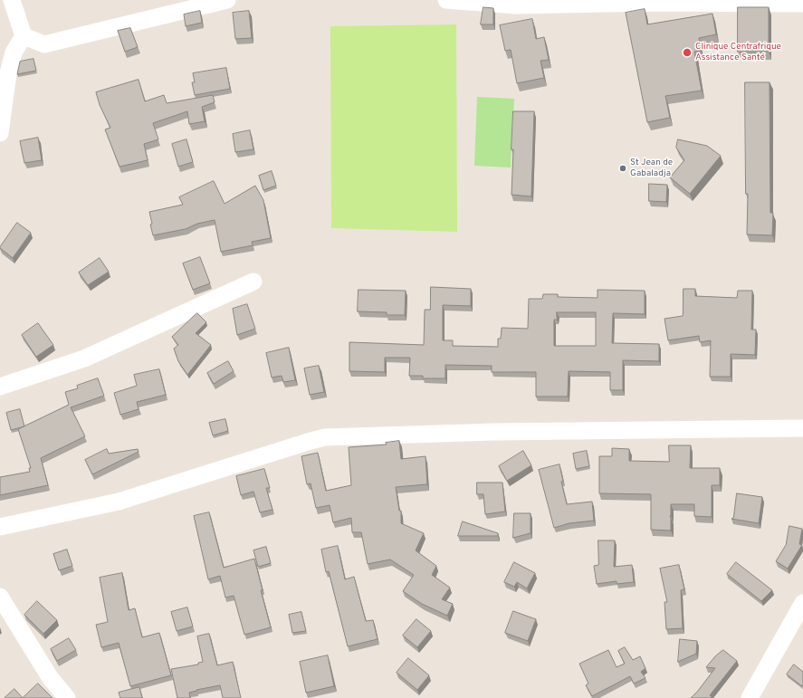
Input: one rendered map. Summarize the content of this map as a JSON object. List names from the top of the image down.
{
  "places": ["Clinique Centrafrique Assistance Santé", "St Jean de Gabaladja"]
}
